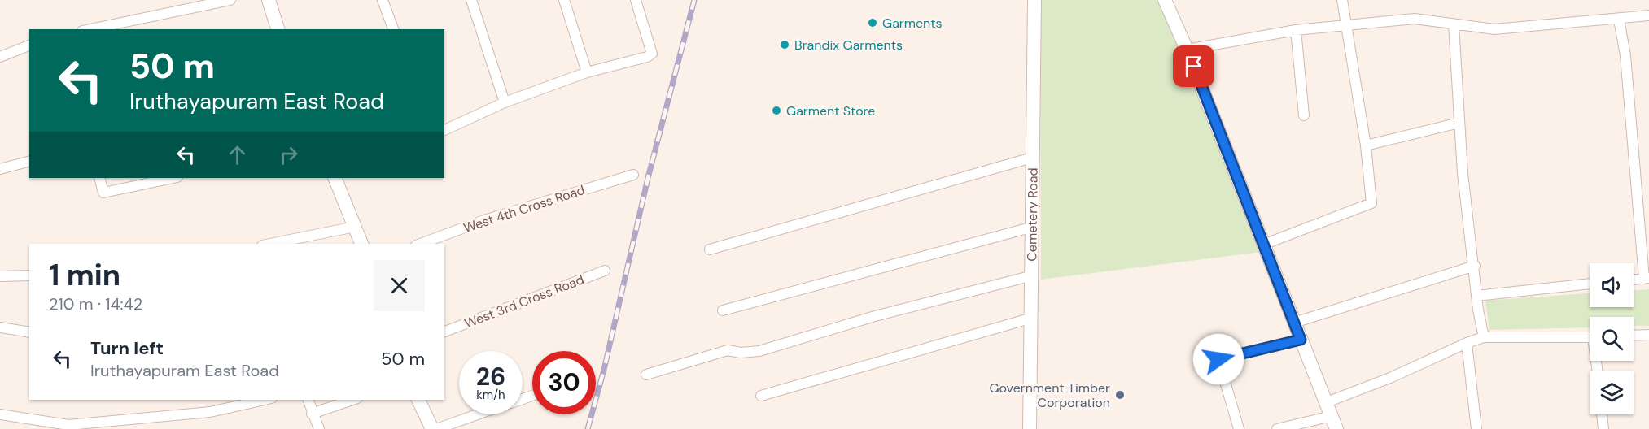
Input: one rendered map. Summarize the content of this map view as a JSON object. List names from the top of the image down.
{
  "streets": {
    "main road": ["Cemetery Road"],
    "street": ["West 4th Cross Road", "West 3rd Cross Road"]
  },
  "places": [
    "Garments",
    "Brandix Garments",
    "Garment Store",
    "Government Timber Corporation"
  ],
  "page": {
    "turn": ["50 m", "Iruthayapuram East Road"],
    "heading": ["1 min", "210 m · 14:42"],
    "list": [
      {
        "name": "Turn left",
        "note": "Iruthayapuram East Road",
        "value": "50 m"
      }
    ],
    "speed": "26 km/h",
    "limit": "30"
  }
}
